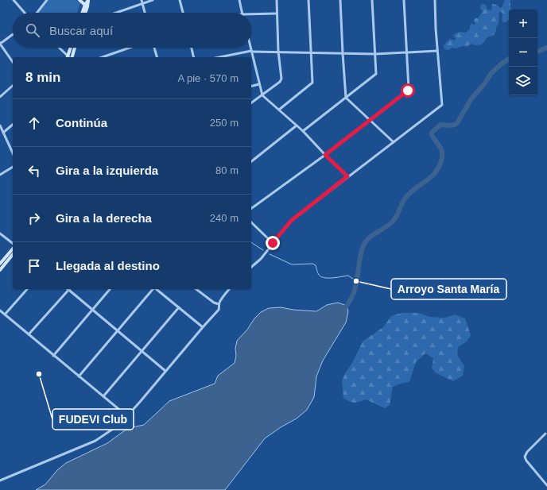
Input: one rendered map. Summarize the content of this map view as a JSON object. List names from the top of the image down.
{
  "places": ["Arroyo Santa María", "FUDEVI Club"],
  "page": {
    "map_buttons": ["+", "−"],
    "search": "Buscar aquí",
    "heading": ["8 min", "A pie · 570 m"],
    "list": [
      ["Continúa", "250 m"],
      ["Gira a la izquierda", "80 m"],
      ["Gira a la derecha", "240 m"],
      "Llegada al destino"
    ]
  }
}
